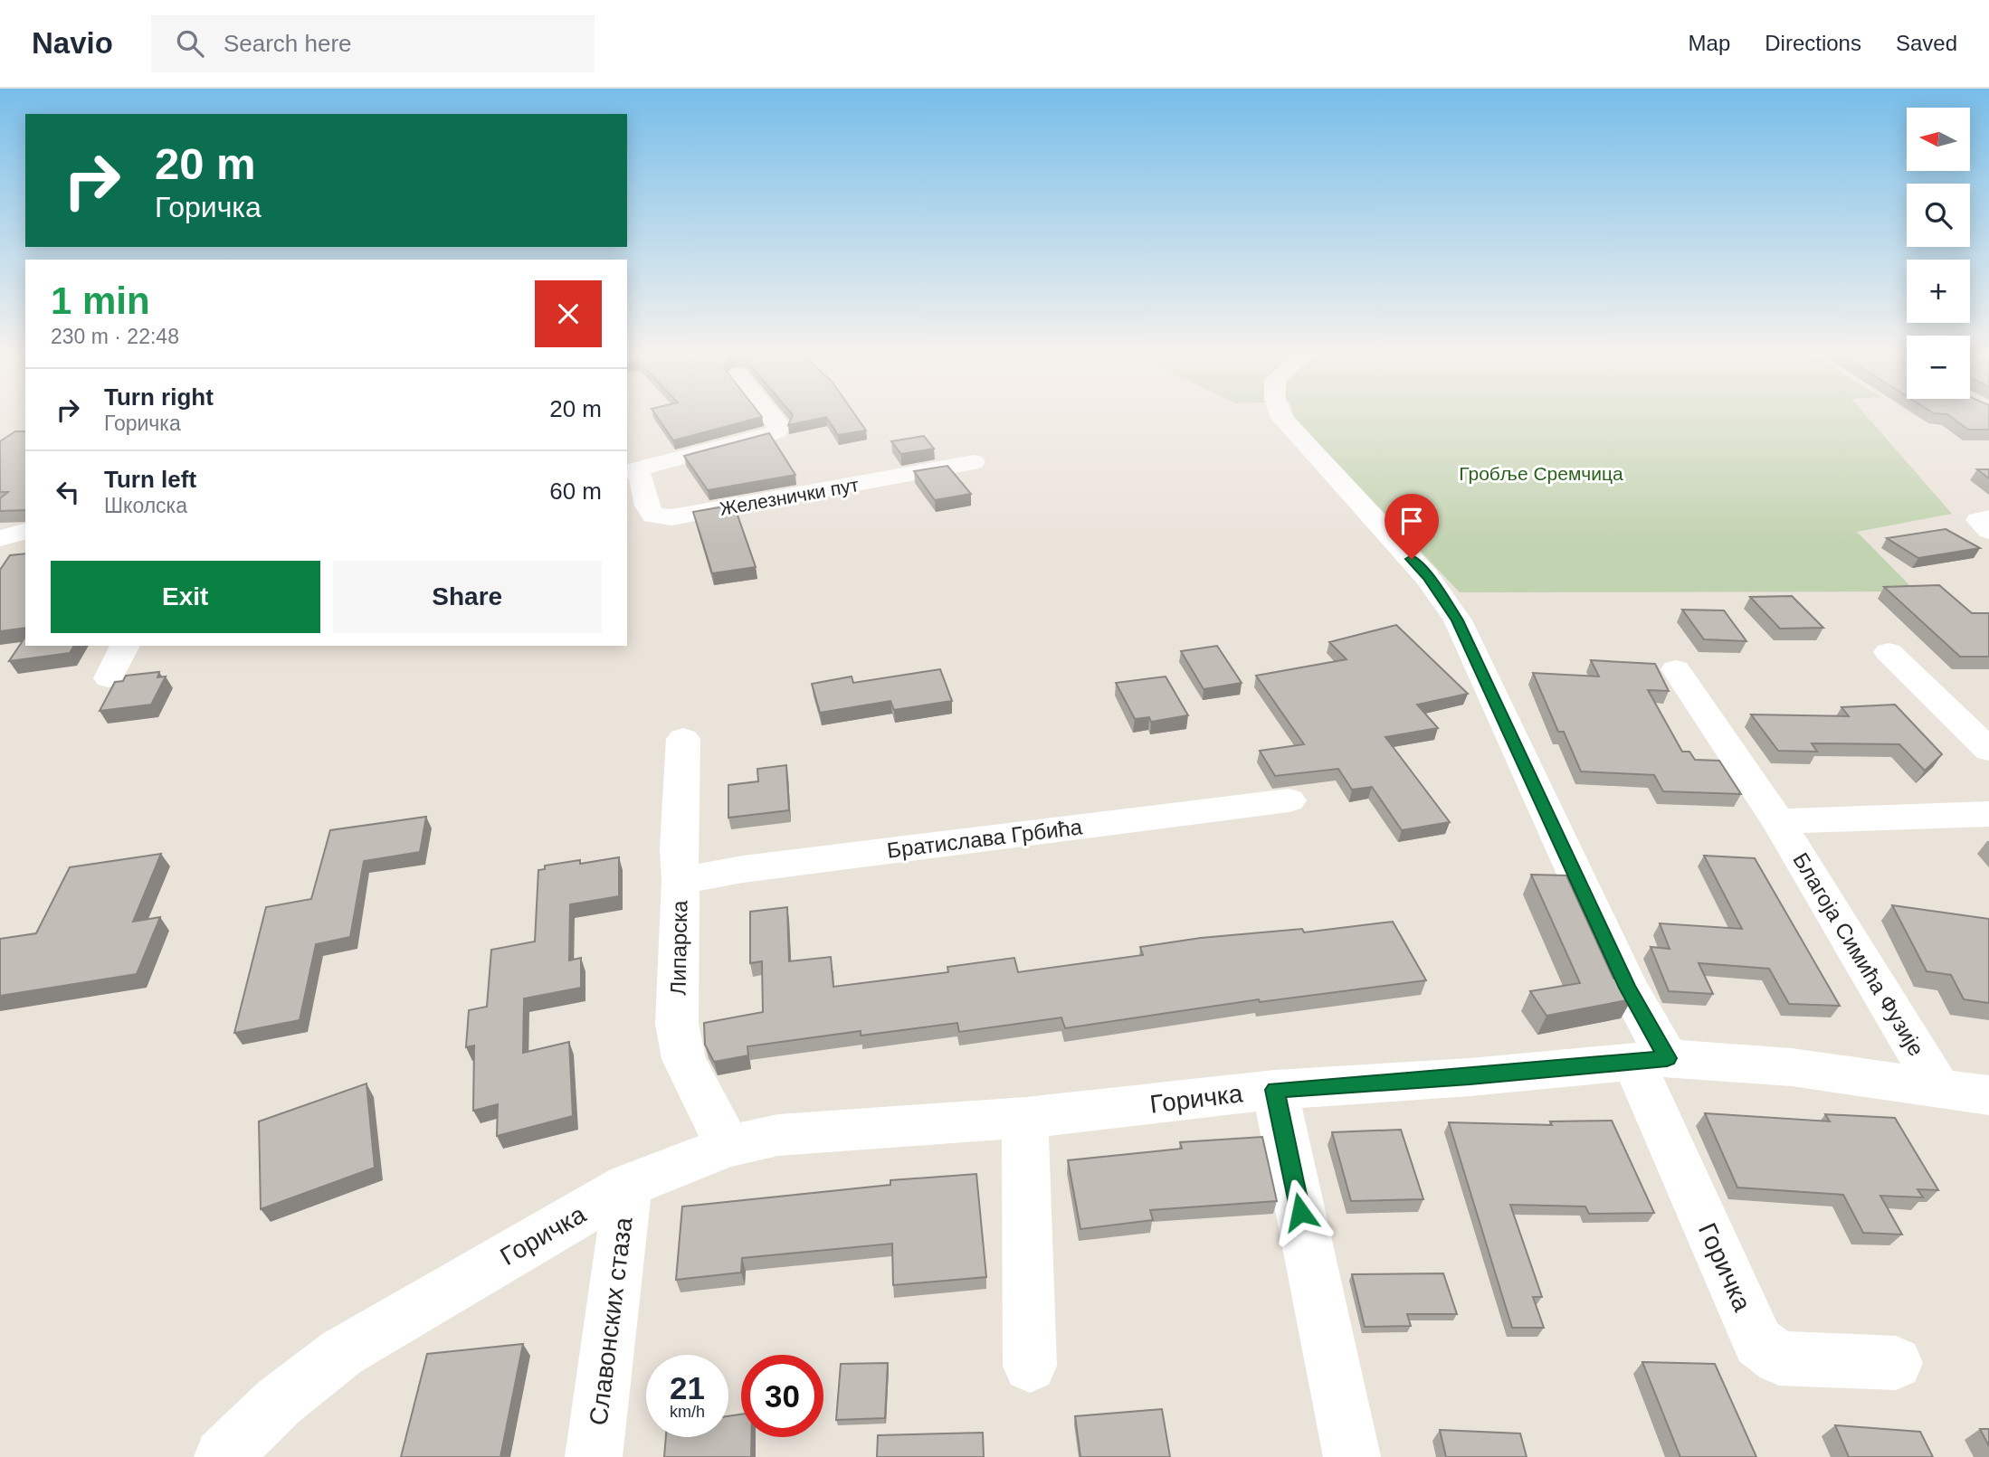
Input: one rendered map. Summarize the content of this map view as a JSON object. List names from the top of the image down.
{
  "streets": {
    "street": [
      "Железнички пут",
      "Братислава Грбића",
      "Липарска",
      "Благоја Симића Фузије",
      "Горичка",
      "Славонских стаза"
    ]
  },
  "crossings": [
    ["Братислава Грбића", "Липарска"],
    ["Липарска", "Горичка"],
    ["Благоја Симића Фузије", "Горичка"],
    ["Горичка", "Славонских стаза"]
  ],
  "parks": ["Гробље Сремчица"],
  "north": "left",
  "page": {
    "header": "Navio",
    "search": "Search here",
    "nav": ["Map", "Directions", "Saved"],
    "map_buttons": ["+", "−"],
    "turn": ["20 m", "Горичка"],
    "heading": ["1 min", "230 m · 22:48"],
    "list": [
      {
        "name": "Turn right",
        "note": "Горичка",
        "value": "20 m"
      },
      {
        "name": "Turn left",
        "note": "Школска",
        "value": "60 m"
      }
    ],
    "buttons": ["Exit", "Share"],
    "speed": "21 km/h",
    "limit": "30"
  }
}
